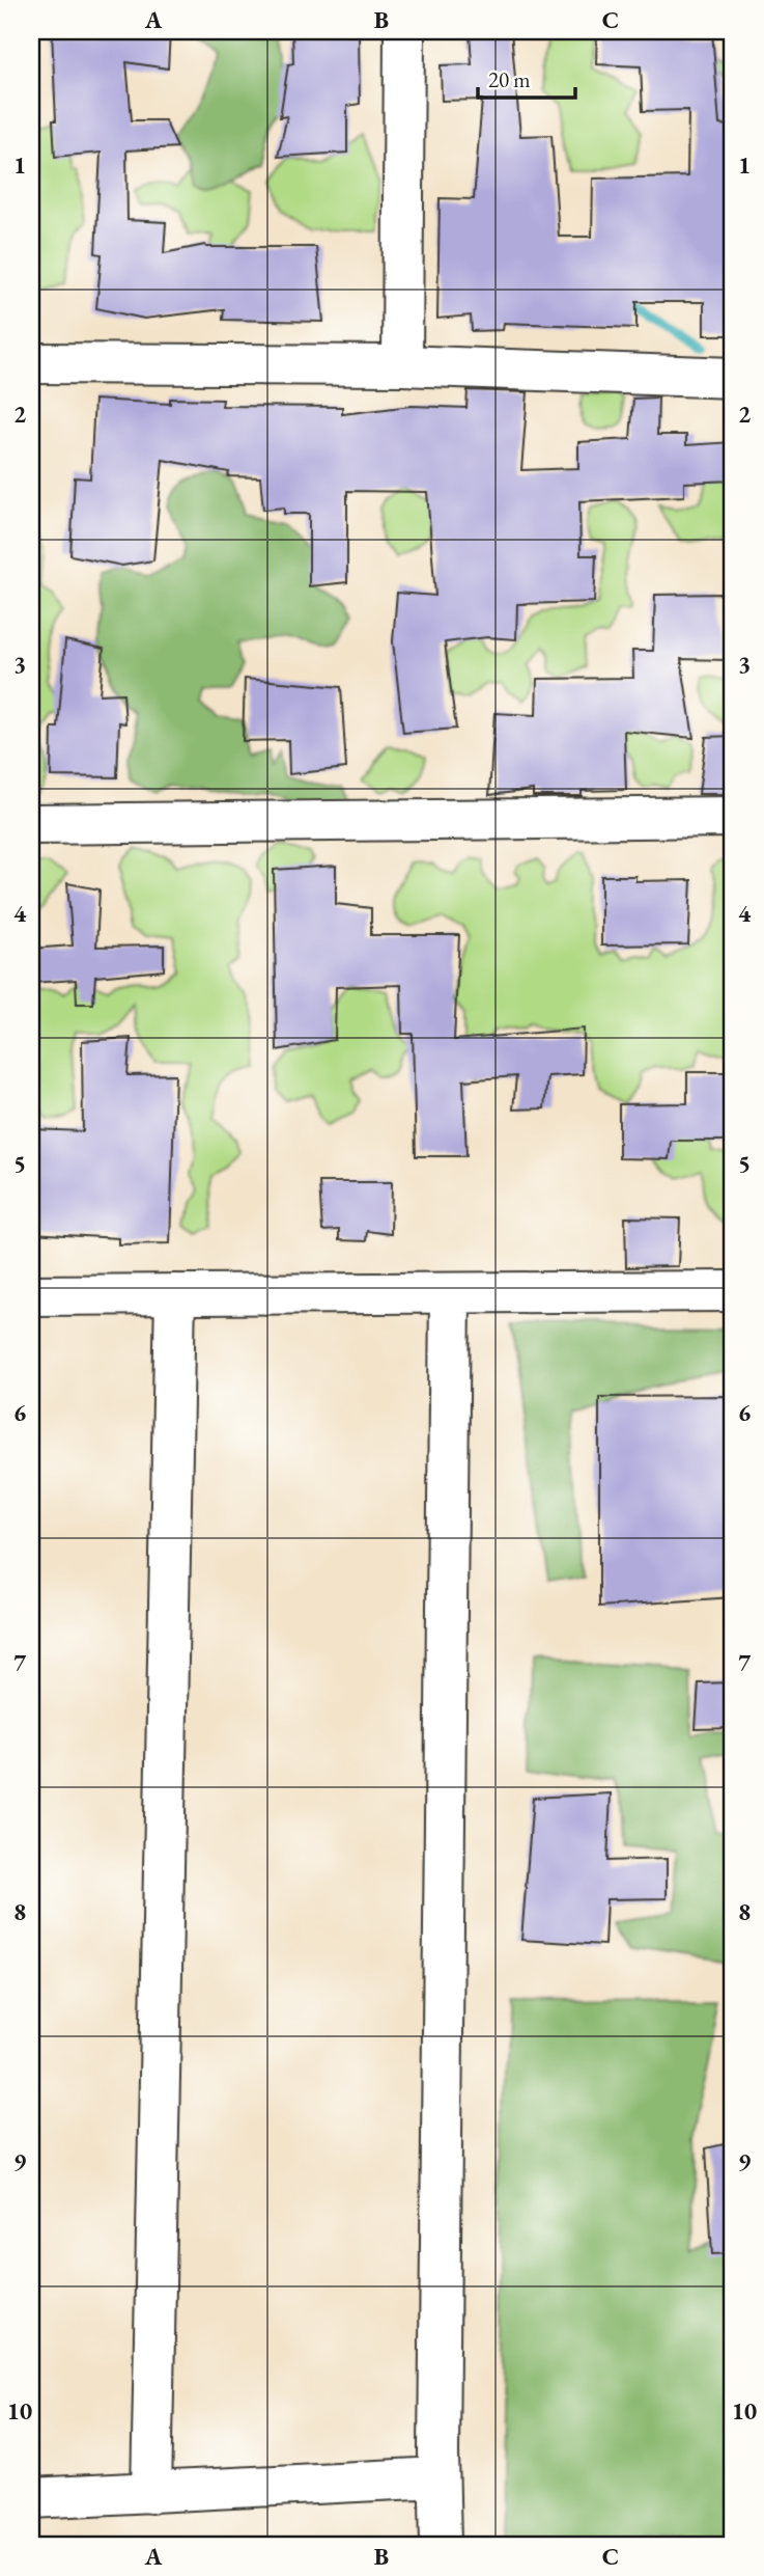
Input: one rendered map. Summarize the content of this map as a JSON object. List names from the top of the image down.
{
  "scale_bar": "20 m",
  "grid": {
    "columns": ["A", "B", "C"],
    "rows": [
      "1",
      "2",
      "3",
      "4",
      "5",
      "6",
      "7",
      "8",
      "9",
      "10"
    ]
  }
}
